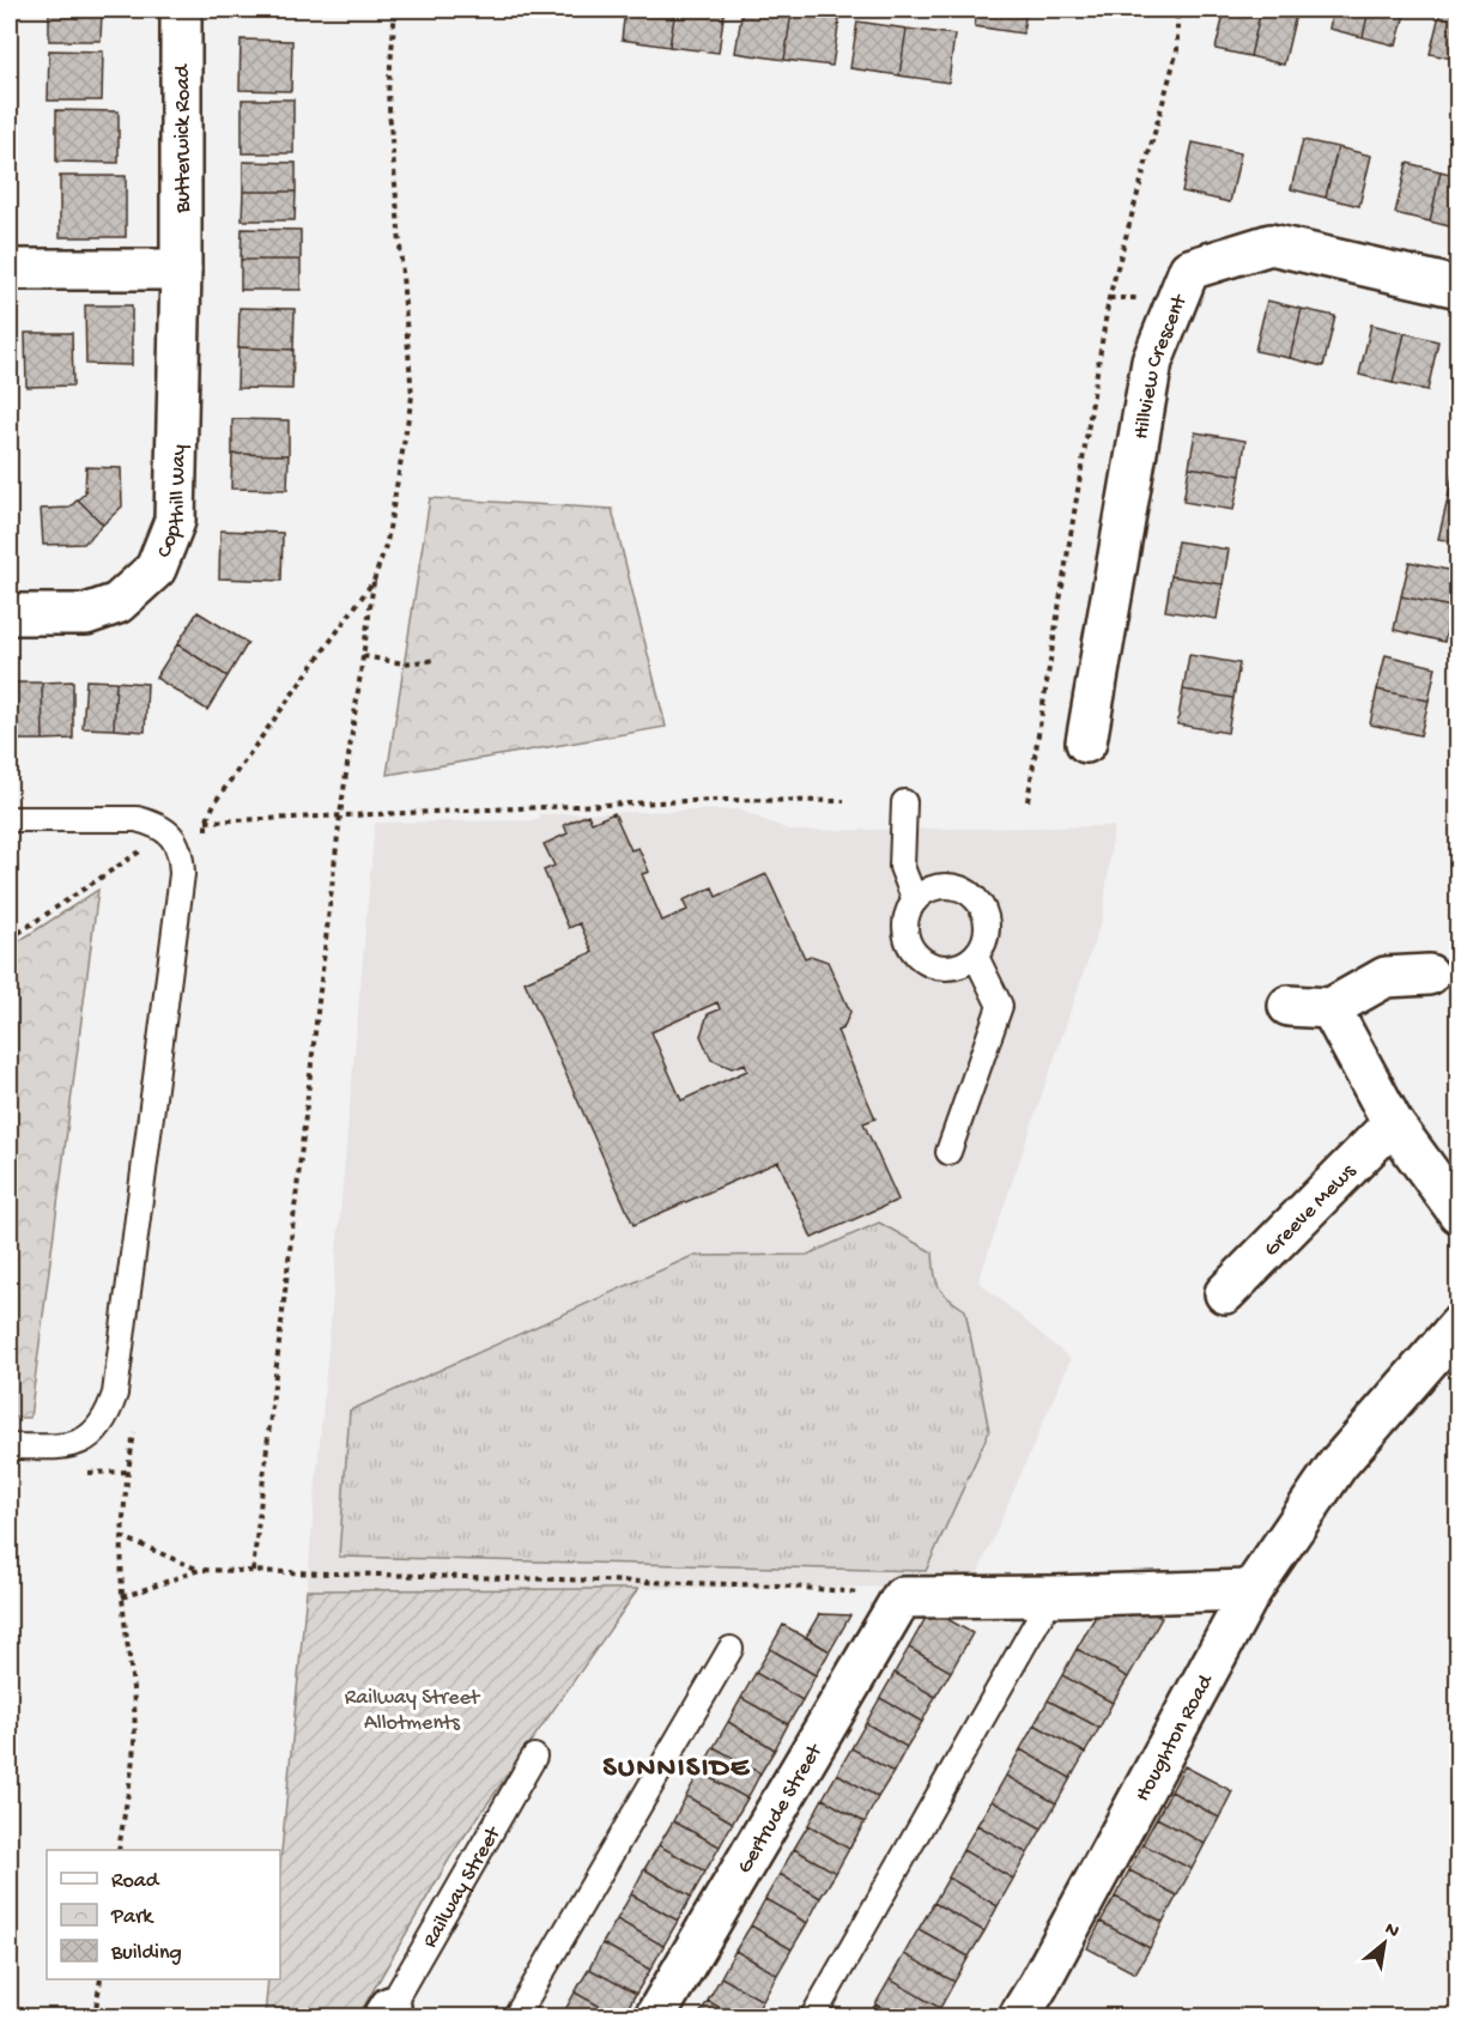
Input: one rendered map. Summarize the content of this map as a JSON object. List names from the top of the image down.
{
  "streets": {
    "street": [
      "Butterwick Road",
      "Hillview Crescent",
      "Copthill Way",
      "Greeve Mews",
      "Houghton Road",
      "Gertrude Street"
    ],
    "lane": ["Railway Street"]
  },
  "crossings": [
    ["Butterwick Road", "Copthill Way"]
  ],
  "districts": ["SUNNISIDE"],
  "parks": ["Railway Street Allotments"],
  "legend": ["Road", "Park", "Building"],
  "north": "top right"
}
